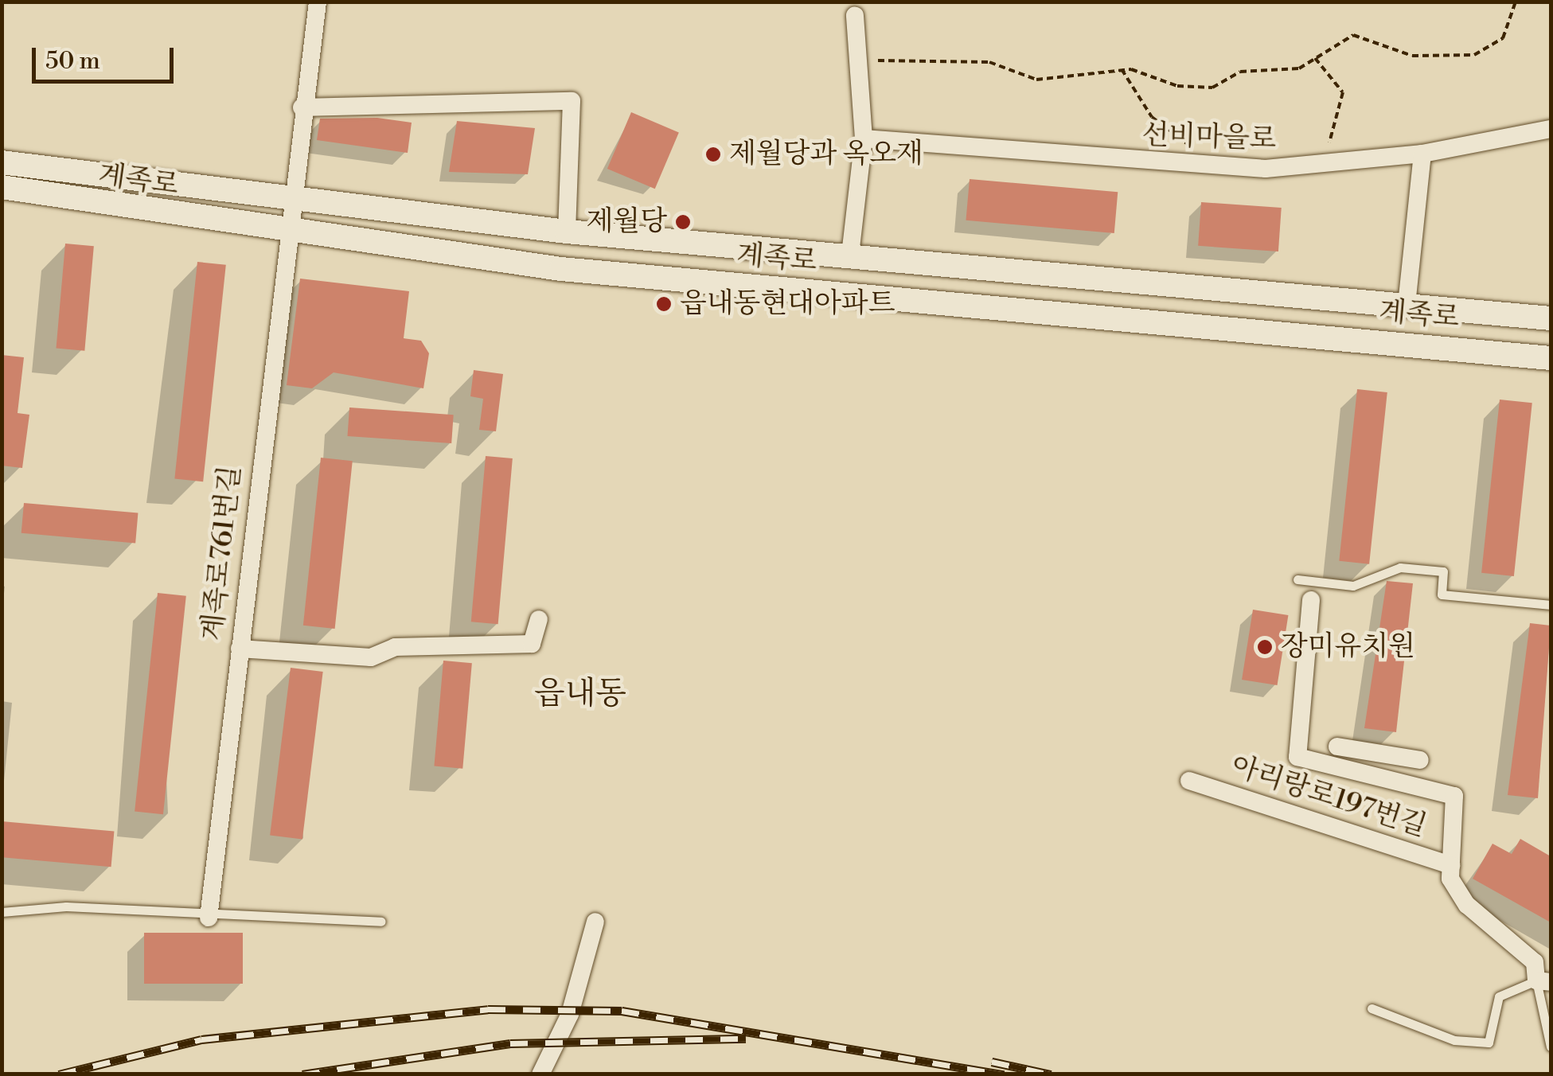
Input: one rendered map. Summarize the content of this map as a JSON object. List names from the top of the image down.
{
  "streets": {
    "main road": ["계족로"],
    "street": ["선비마을로", "계족로761번길", "아리랑로197번길"]
  },
  "crossings": [
    ["계족로", "계족로761번길"]
  ],
  "districts": ["읍내동"],
  "places": [
    "제월당과 옥오재",
    "제월당",
    "읍내동현대아파트",
    "장미유치원"
  ],
  "scale_bar": "50 m"
}
